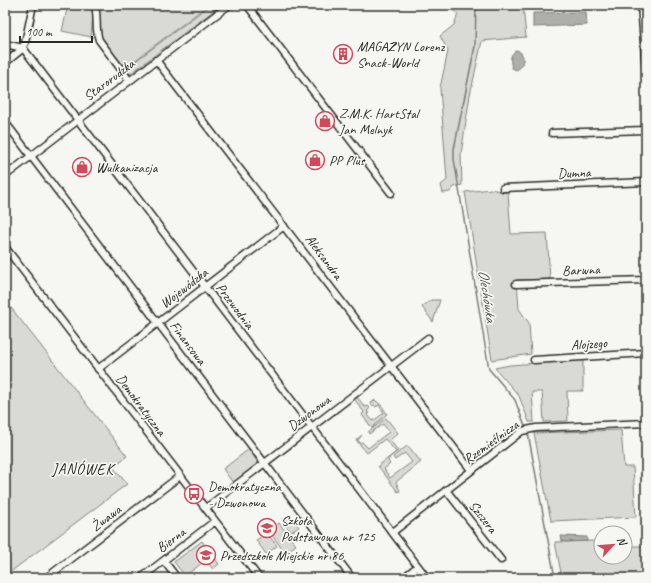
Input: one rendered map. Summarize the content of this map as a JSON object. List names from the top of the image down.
{
  "streets": {
    "street": [
      "Starorudzka",
      "Dumna",
      "Aleksandra",
      "Barwna",
      "Wojewódzka",
      "Przewodnia",
      "Finansowa",
      "Alojzego",
      "Demokratyczna",
      "Dzwonowa",
      "Rzemieślnicza",
      "Szczera",
      "Żwawa",
      "Bierna"
    ]
  },
  "crossings": [
    ["Starorudzka", "Aleksandra"],
    ["Starorudzka", "Przewodnia"],
    ["Starorudzka", "Finansowa"],
    ["Aleksandra", "Wojewódzka"],
    ["Aleksandra", "Dzwonowa"],
    ["Aleksandra", "Rzemieślnicza"],
    ["Wojewódzka", "Przewodnia"],
    ["Wojewódzka", "Finansowa"],
    ["Wojewódzka", "Demokratyczna"],
    ["Przewodnia", "Dzwonowa"],
    ["Przewodnia", "Rzemieślnicza"],
    ["Finansowa", "Dzwonowa"],
    ["Demokratyczna", "Dzwonowa"],
    ["Demokratyczna", "Żwawa"],
    ["Demokratyczna", "Bierna"],
    ["Rzemieślnicza", "Szczera"]
  ],
  "districts": ["JANÓWEK"],
  "water": ["Olechówka"],
  "places": {
    "building": ["MAGAZYN Lorenz Snack-World"],
    "shop": ["Z.M.K. HartStal Jan Melnyk", "PP Plus", "Wulkanizacja"],
    "bus stop": ["Demokratyczna - Dzwonowa"],
    "school or university": ["Szkoła Podstawowa nr 125", "Przedszkole Miejskie nr 86"]
  },
  "scale_bar": "100 m",
  "north": "top right"
}
